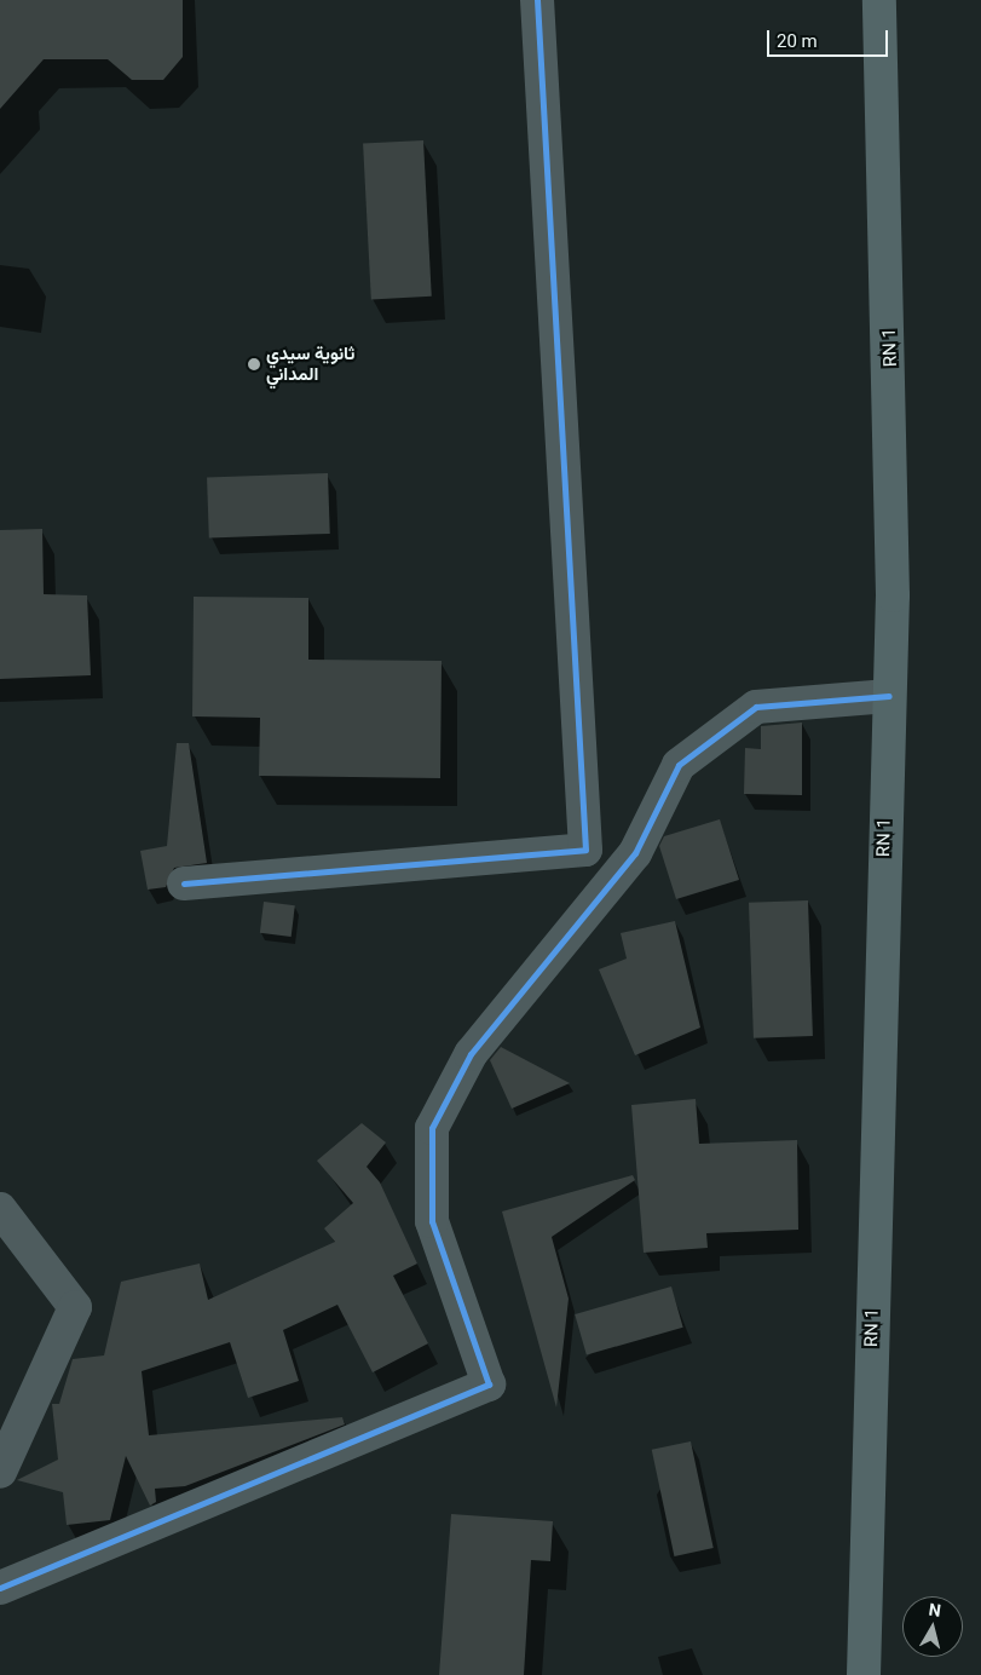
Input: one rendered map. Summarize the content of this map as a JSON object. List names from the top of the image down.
{
  "streets": {
    "main road": ["RN 1"]
  },
  "places": ["ثانوية سيدي المداني"],
  "scale_bar": "20 m",
  "north": "top"
}
